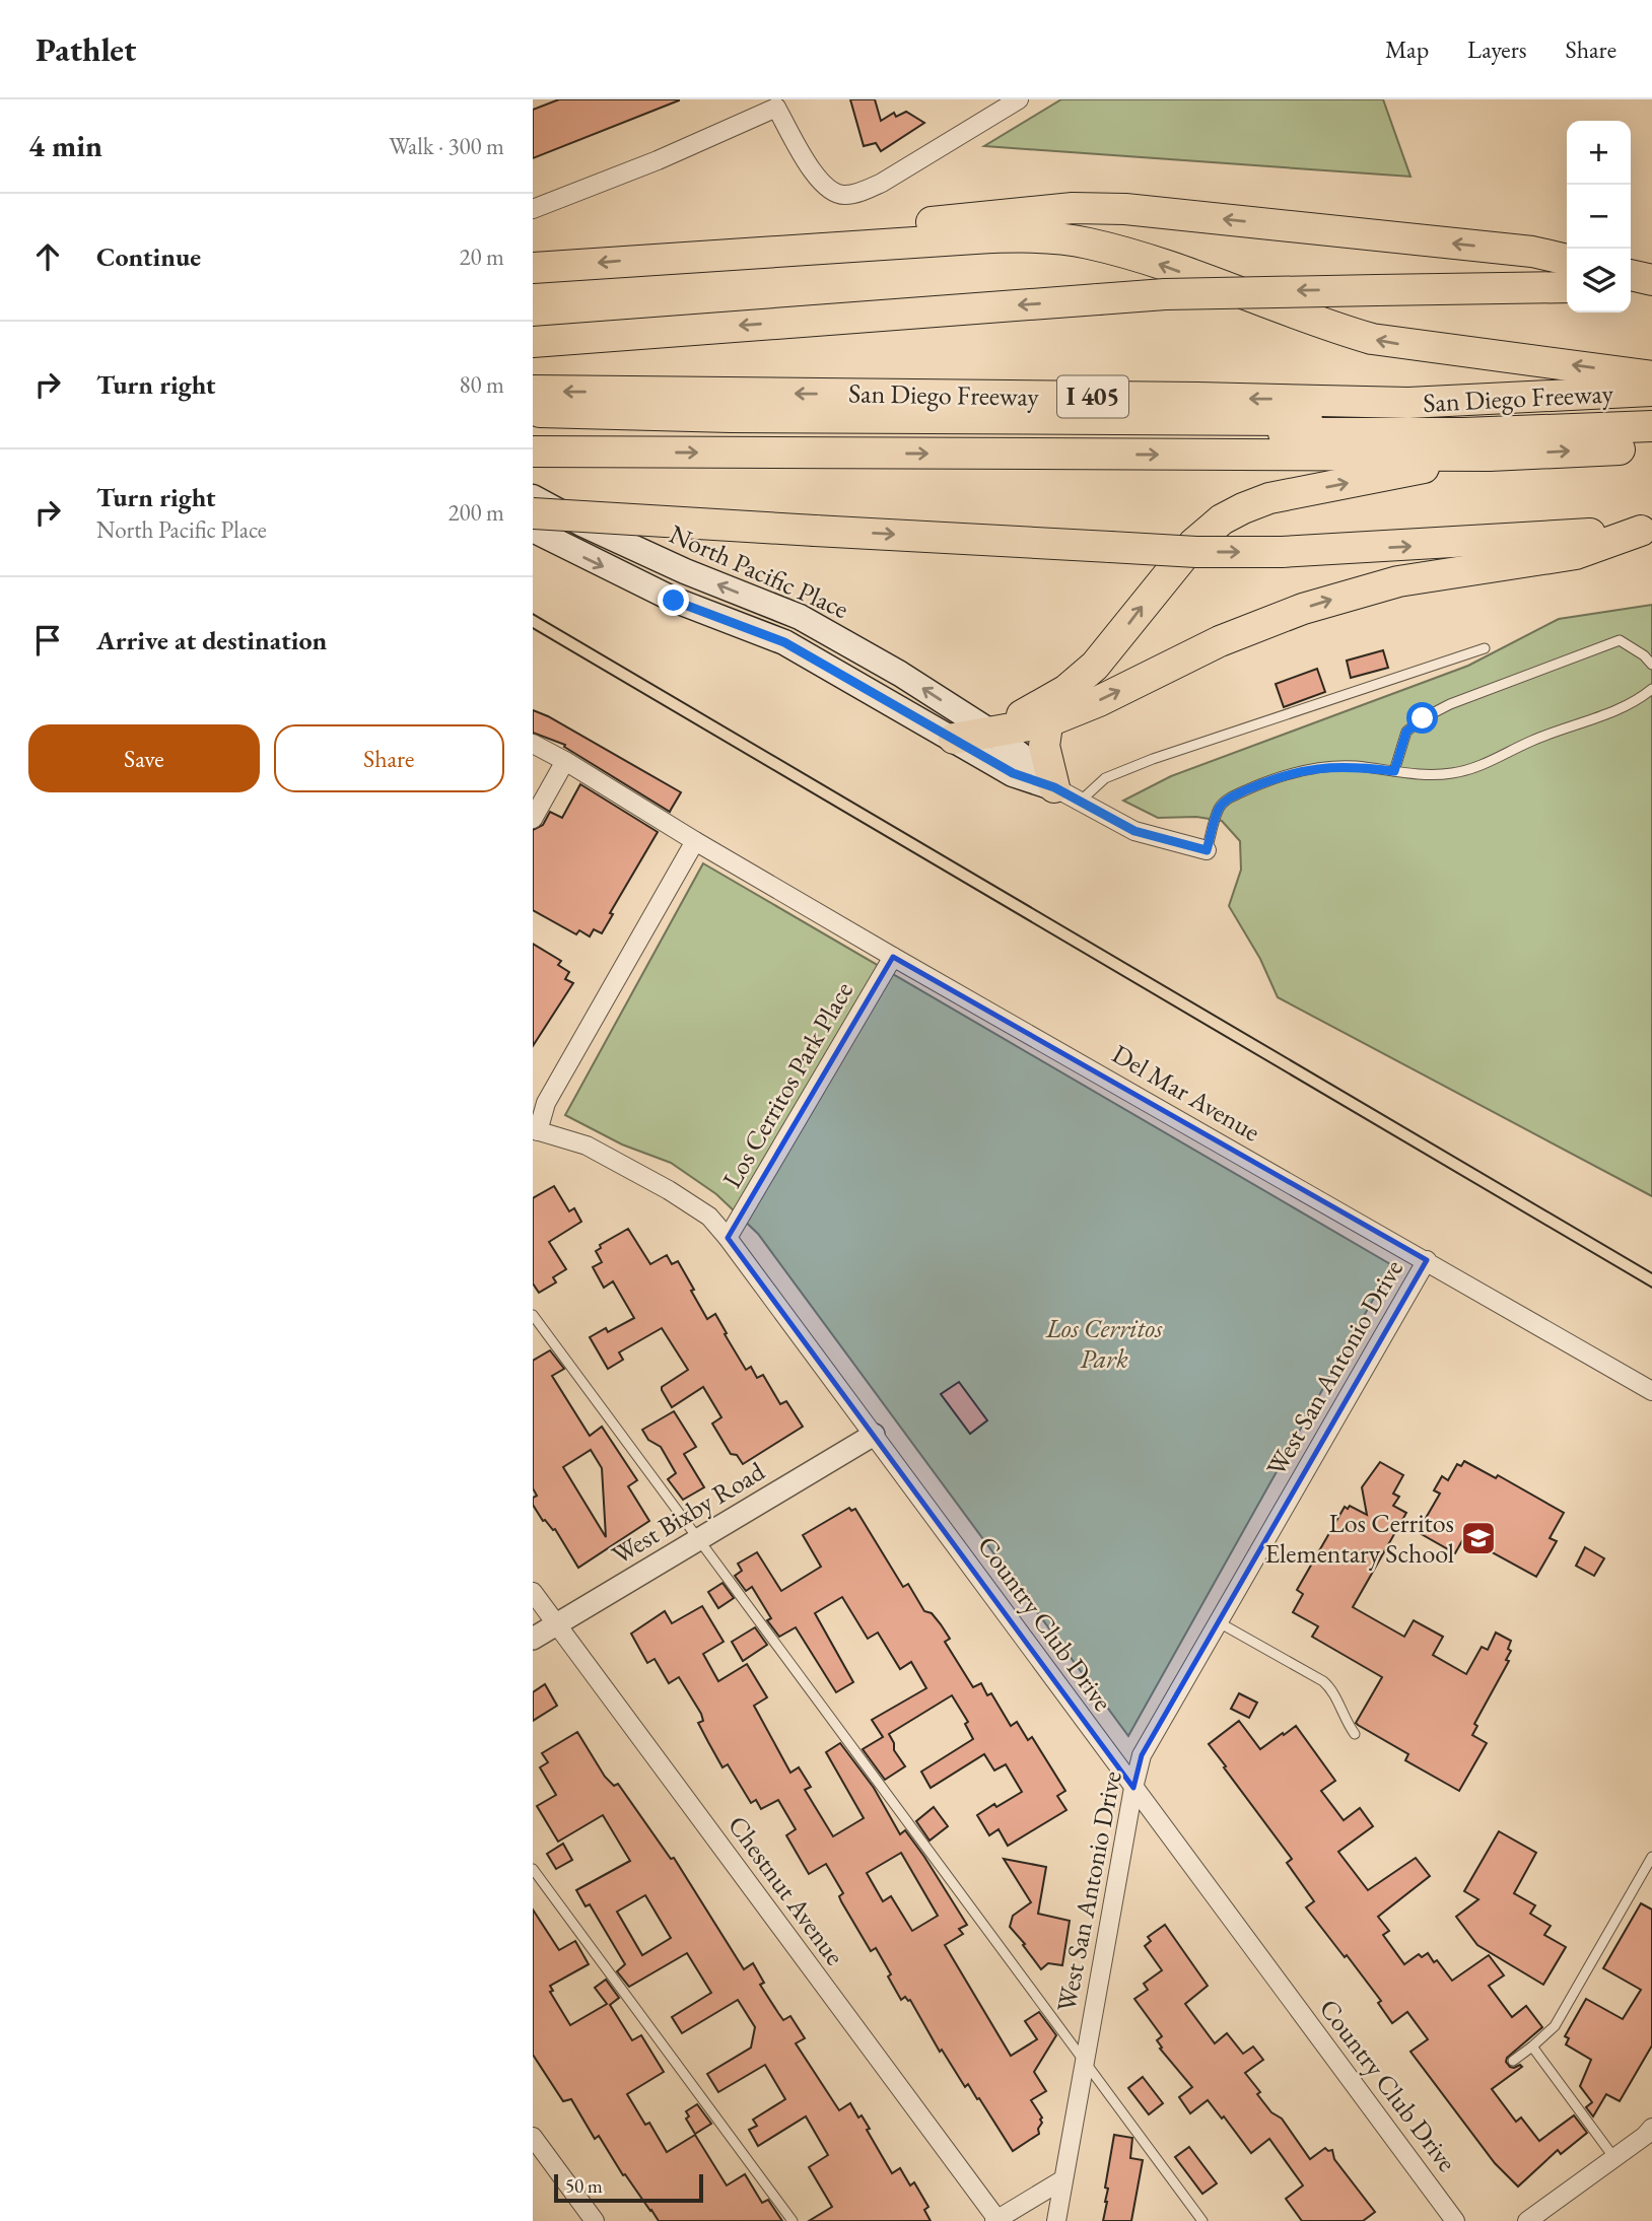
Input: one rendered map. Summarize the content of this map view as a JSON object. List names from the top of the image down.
{
  "streets": {
    "highway": ["San Diego Freeway", "I 405"],
    "main road": ["North Pacific Place"],
    "street": [
      "Los Cerritos Park Place",
      "Del Mar Avenue",
      "West San Antonio Drive",
      "West Bixby Road",
      "Country Club Drive",
      "Chestnut Avenue"
    ]
  },
  "crossings": [
    ["Los Cerritos Park Place", "Del Mar Avenue"],
    ["Los Cerritos Park Place", "Country Club Drive"],
    ["Del Mar Avenue", "West San Antonio Drive"],
    ["West San Antonio Drive", "Country Club Drive"],
    ["West Bixby Road", "Country Club Drive"],
    ["West Bixby Road", "Chestnut Avenue"]
  ],
  "parks": ["Los Cerritos Park"],
  "places": {
    "school or university": ["Los Cerritos Elementary School"]
  },
  "scale_bar": "50 m",
  "page": {
    "header": "Pathlet",
    "nav": ["Map", "Layers", "Share"],
    "heading": ["4 min", "Walk · 300 m"],
    "map_buttons": ["+", "−"],
    "list": [
      ["Continue", "20 m"],
      ["Turn right", "80 m"],
      ["Turn right", "North Pacific Place", "200 m"],
      "Arrive at destination"
    ],
    "buttons": ["Save", "Share"],
    "scale": "50 m"
  }
}
